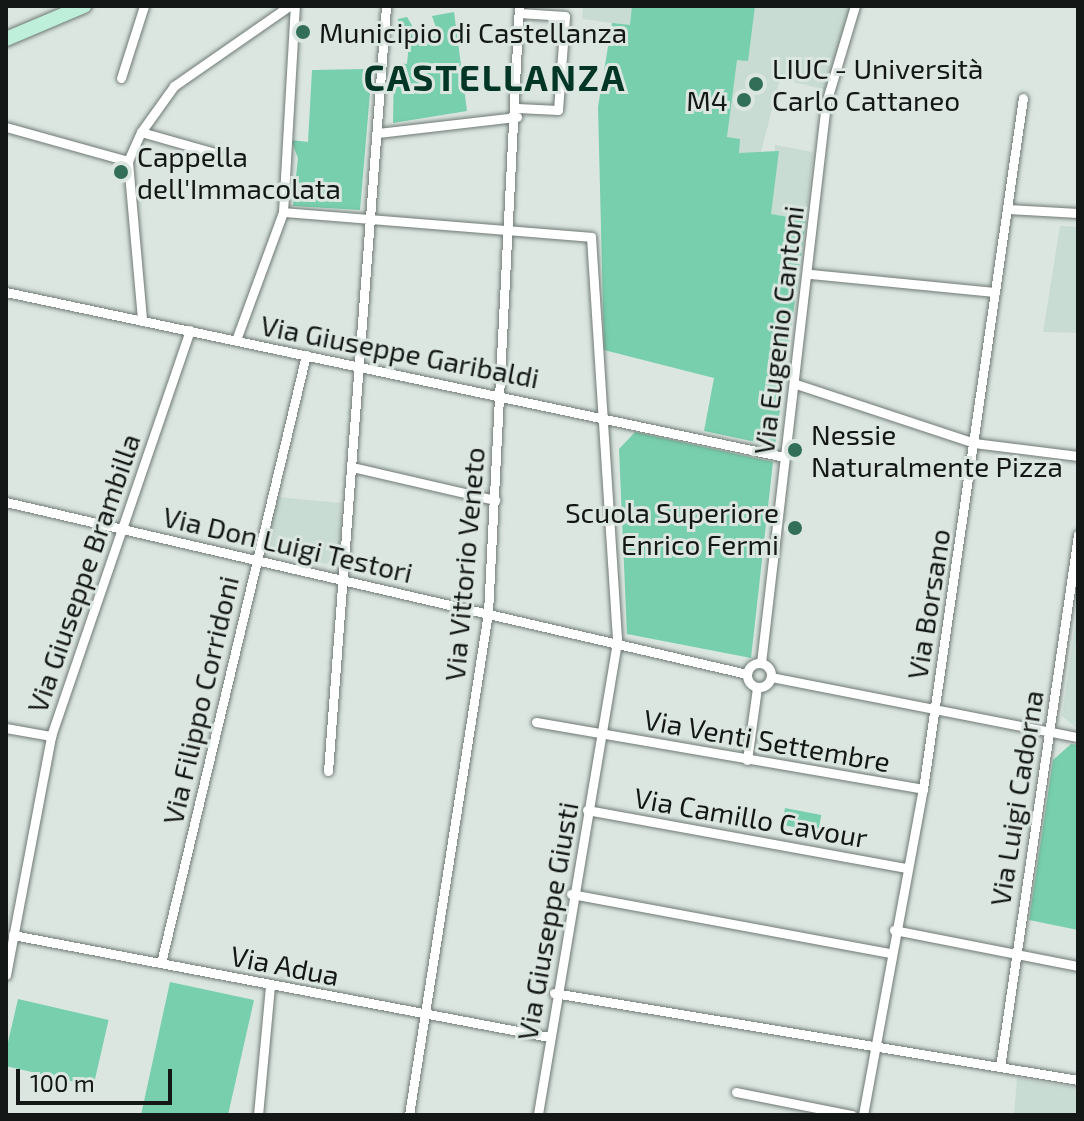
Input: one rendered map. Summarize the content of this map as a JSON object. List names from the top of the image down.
{
  "streets": {
    "street": [
      "Via Eugenio Cantoni",
      "Via Giuseppe Garibaldi",
      "Via Don Luigi Testori",
      "Via Vittorio Veneto",
      "Via Giuseppe Brambilla",
      "Via Borsano",
      "Via Filippo Corridoni",
      "Via Venti Settembre",
      "Via Luigi Cadorna",
      "Via Camillo Cavour",
      "Via Giuseppe Giusti",
      "Via Adua"
    ]
  },
  "crossings": [
    ["Via Eugenio Cantoni", "Via Giuseppe Garibaldi"],
    ["Via Giuseppe Garibaldi", "Via Vittorio Veneto"],
    ["Via Giuseppe Garibaldi", "Via Giuseppe Brambilla"],
    ["Via Giuseppe Garibaldi", "Via Filippo Corridoni"],
    ["Via Giuseppe Garibaldi", "Via Giuseppe Giusti"],
    ["Via Don Luigi Testori", "Via Vittorio Veneto"],
    ["Via Don Luigi Testori", "Via Giuseppe Brambilla"],
    ["Via Don Luigi Testori", "Via Filippo Corridoni"],
    ["Via Don Luigi Testori", "Via Giuseppe Giusti"],
    ["Via Vittorio Veneto", "Via Giuseppe Giusti"],
    ["Via Vittorio Veneto", "Via Adua"],
    ["Via Giuseppe Brambilla", "Via Adua"],
    ["Via Borsano", "Via Venti Settembre"],
    ["Via Borsano", "Via Camillo Cavour"],
    ["Via Filippo Corridoni", "Via Adua"],
    ["Via Venti Settembre", "Via Giuseppe Giusti"],
    ["Via Camillo Cavour", "Via Giuseppe Giusti"],
    ["Via Giuseppe Giusti", "Via Adua"]
  ],
  "districts": ["CASTELLANZA"],
  "places": [
    "Municipio di Castellanza",
    "LIUC - Università Carlo Cattaneo",
    "M4",
    "Cappella dell'Immacolata",
    "Nessie Naturalmente Pizza",
    "Scuola Superiore Enrico Fermi"
  ],
  "scale_bar": "100 m"
}
